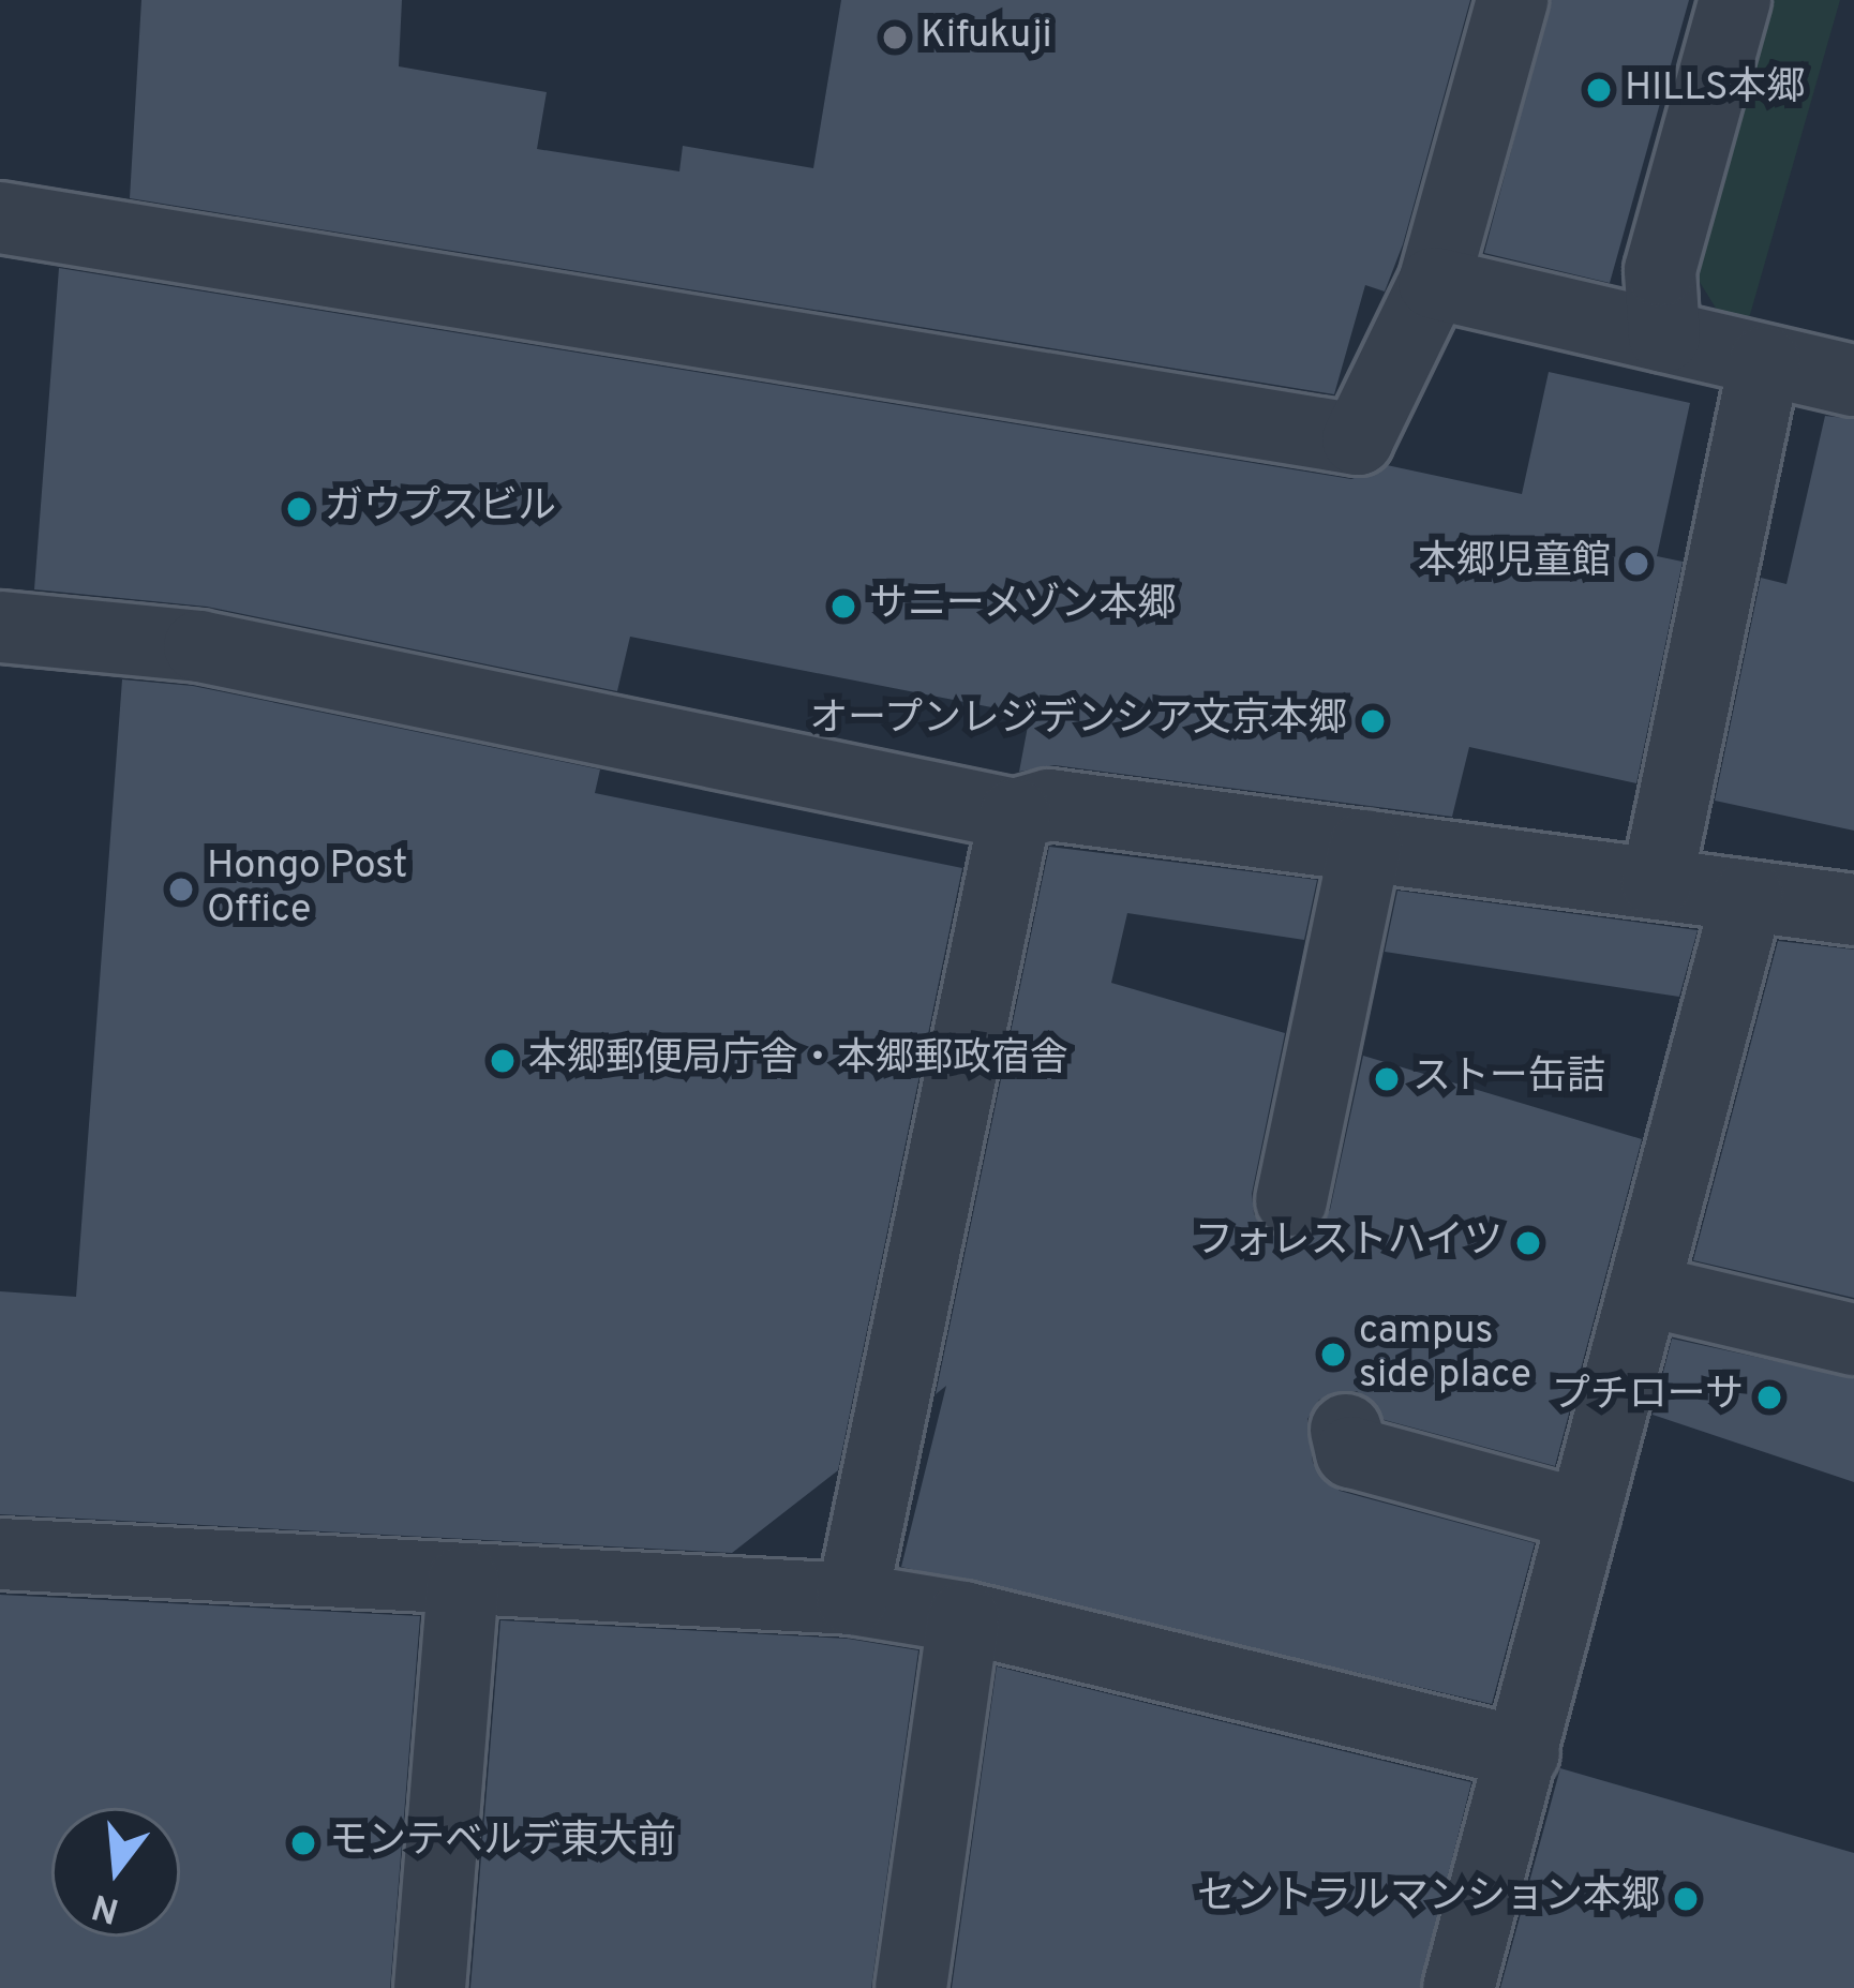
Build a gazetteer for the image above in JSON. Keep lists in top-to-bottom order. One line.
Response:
{"places":["Kifukuji","HILLS本郷","ガウプスビル","本郷児童館","サニーメゾン本郷","オープンレジデンシア文京本郷","Hongo Post Office","本郷郵便局庁舎・本郷郵政宿舎","ストー缶詰","フォレストハイツ","campus side place","プチローサ","モンテベルデ東大前","セントラルマンション本郷"],"north":"bottom"}
